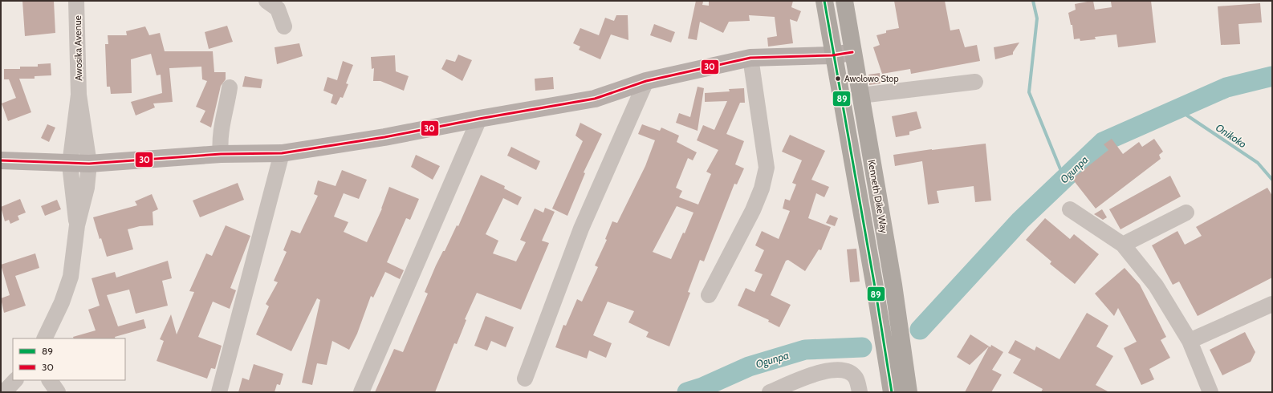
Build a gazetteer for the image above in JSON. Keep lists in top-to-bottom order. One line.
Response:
{"streets":{"highway":["Kenneth Dike Way"],"street":["Awosika Avenue"]},"water":["Onikoko","Ogunpa"],"places":["Awolowo Stop"],"lines":["transit line 89","transit line 30"],"legend":["89","30"]}
